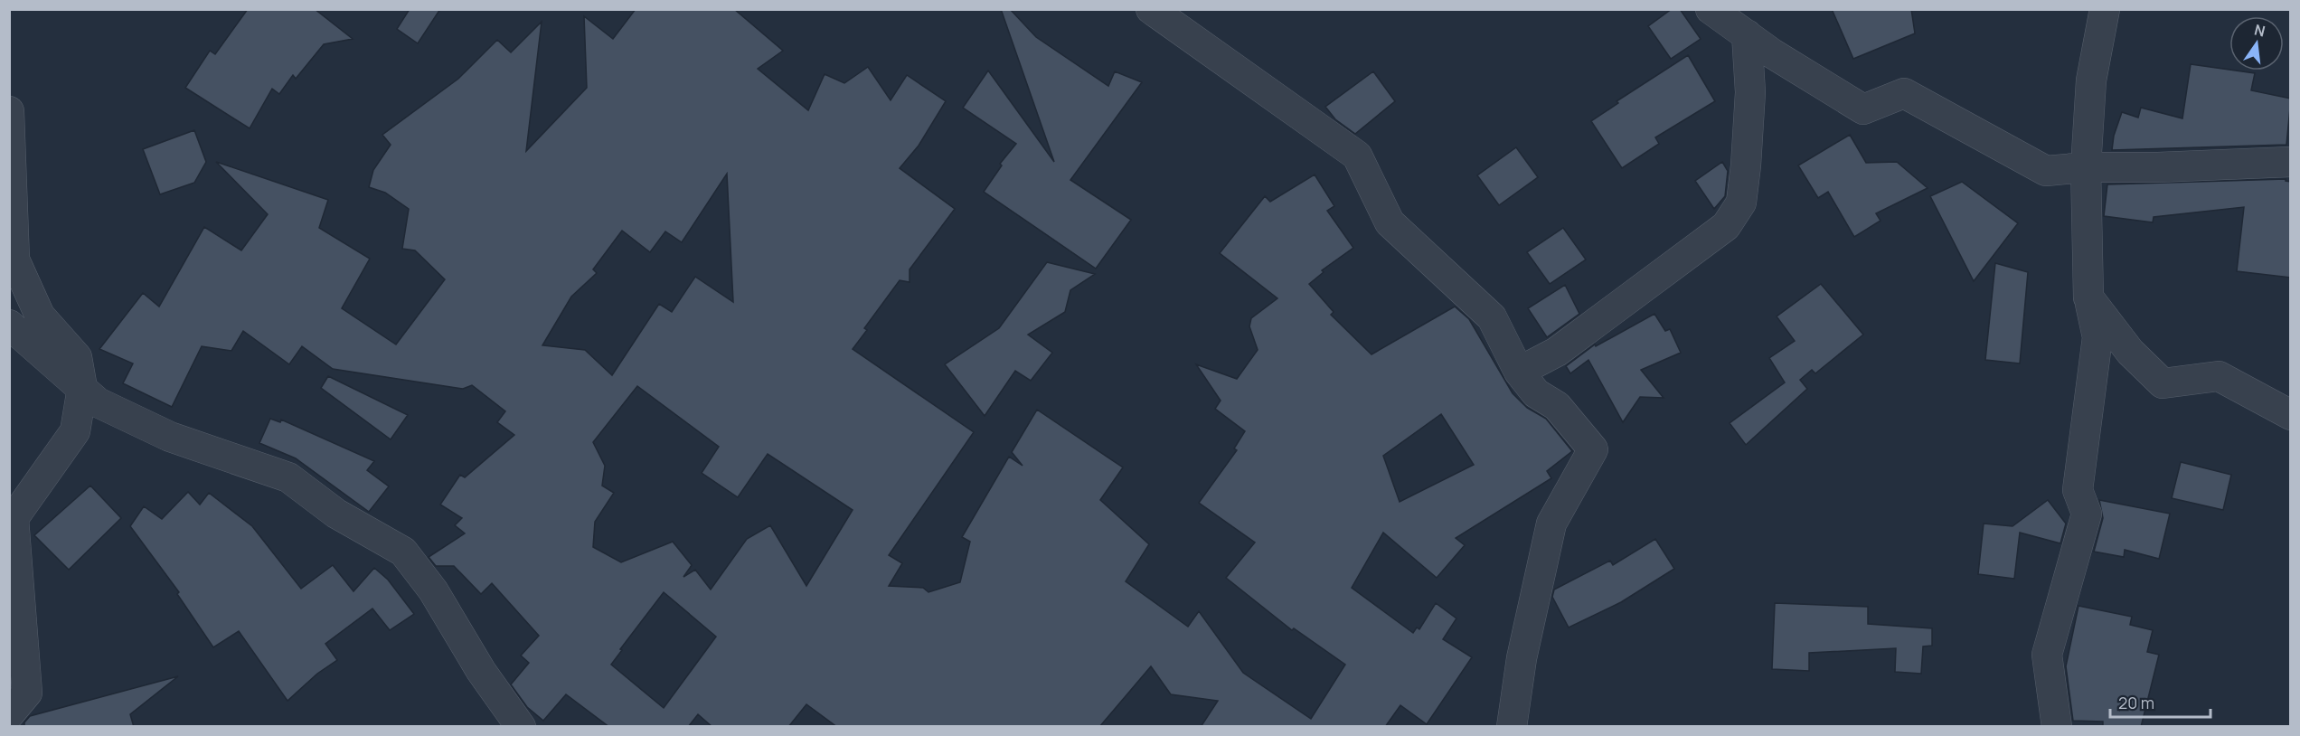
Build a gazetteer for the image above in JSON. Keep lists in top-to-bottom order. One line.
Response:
{"scale_bar":"20 m","north":"top"}
